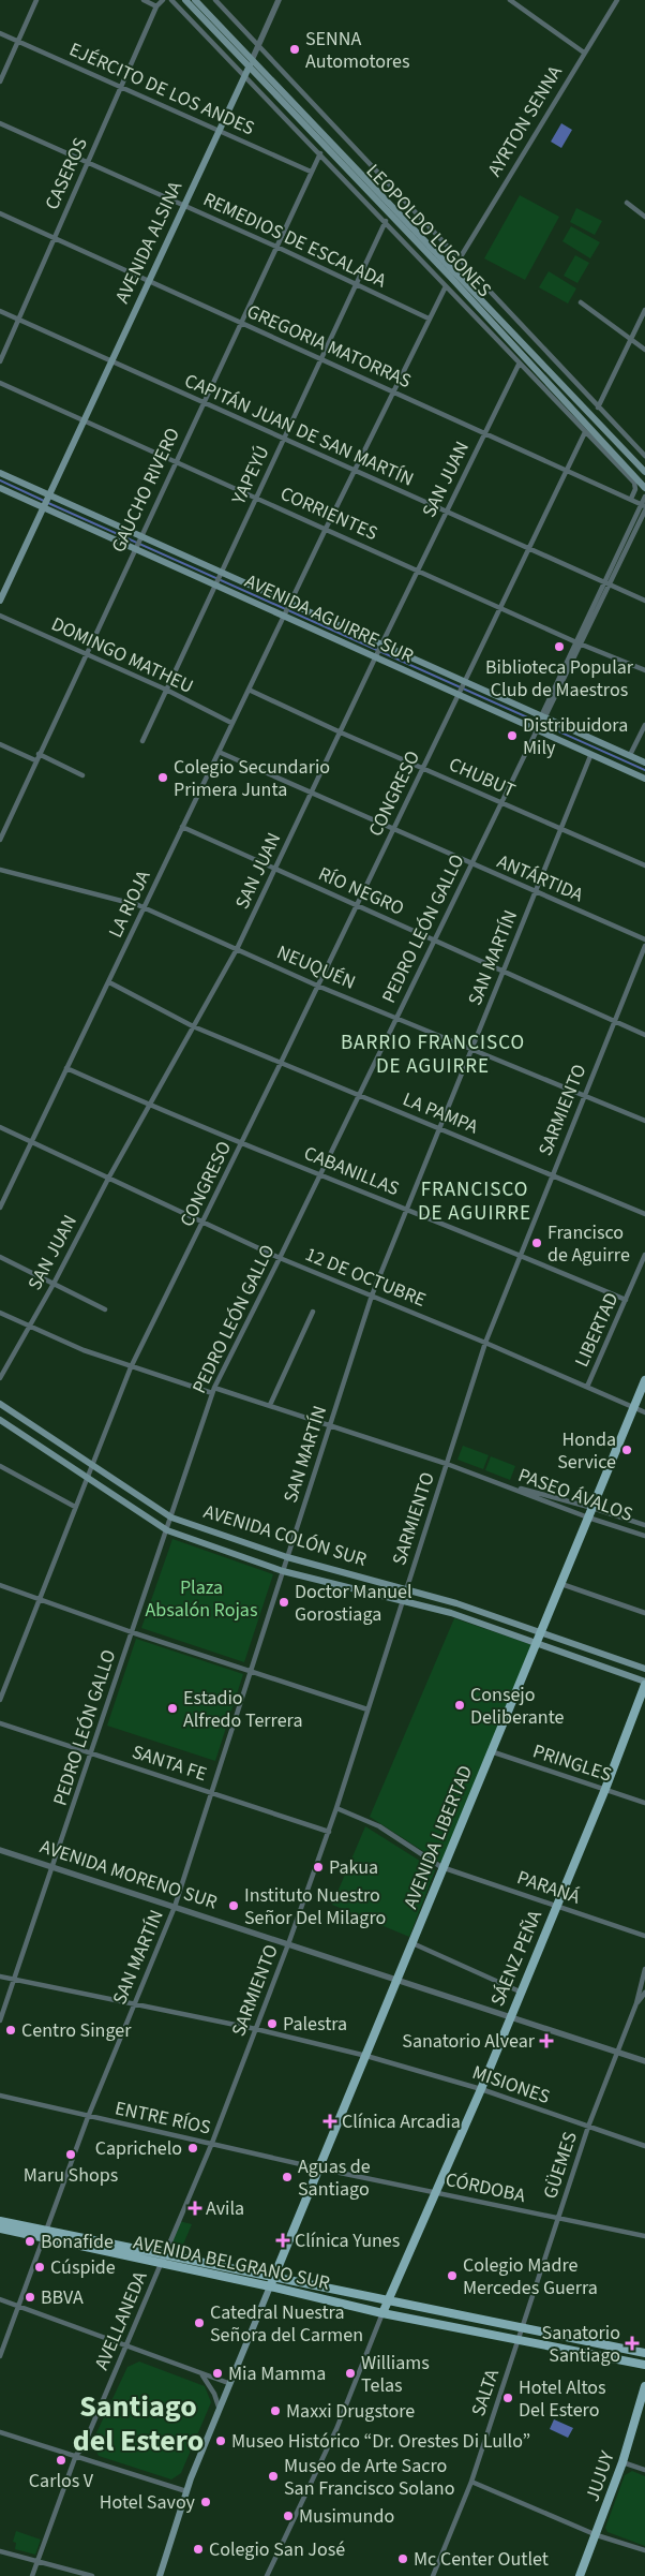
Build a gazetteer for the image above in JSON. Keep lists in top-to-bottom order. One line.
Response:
{"streets":{"main road":["LEOPOLDO LUGONES","AVENIDA ALSINA","AVENIDA AGUIRRE SUR","AVENIDA COLÓN SUR","AVENIDA LIBERTAD","SÁENZ PEÑA","AVENIDA BELGRANO SUR","JUJUY"],"street":["EJÉRCITO DE LOS ANDES","AYRTON SENNA","CASEROS","REMEDIOS DE ESCALADA","GREGORIA MATORRAS","CAPITÁN JUAN DE SAN MARTÍN","YAPEYÚ","SAN JUAN","GAUCHO RIVERO","CORRIENTES","DOMINGO MATHEU","CHUBUT","CONGRESO","ANTÁRTIDA","RÍO NEGRO","LA RIOJA","PEDRO LEÓN GALLO","SAN MARTÍN","NEUQUÉN","SARMIENTO","LA PAMPA","CABANILLAS","12 DE OCTUBRE","LIBERTAD","PASEO ÁVALOS","SANTA FE","PRINGLES","AVENIDA MORENO SUR","PARANÁ","MISIONES","ENTRE RÍOS","GÜEMES","CÓRDOBA","AVELLANEDA","SALTA"]},"crossings":[["EJÉRCITO DE LOS ANDES","CASEROS"],["EJÉRCITO DE LOS ANDES","AVENIDA ALSINA"],["EJÉRCITO DE LOS ANDES","GAUCHO RIVERO"],["CASEROS","REMEDIOS DE ESCALADA"],["CASEROS","GREGORIA MATORRAS"],["CASEROS","CAPITÁN JUAN DE SAN MARTÍN"],["LEOPOLDO LUGONES","AVENIDA ALSINA"],["REMEDIOS DE ESCALADA","AVENIDA ALSINA"],["REMEDIOS DE ESCALADA","YAPEYÚ"],["REMEDIOS DE ESCALADA","GAUCHO RIVERO"],["AVENIDA ALSINA","GREGORIA MATORRAS"],["AVENIDA ALSINA","CAPITÁN JUAN DE SAN MARTÍN"],["AVENIDA ALSINA","CORRIENTES"],["AVENIDA ALSINA","AVENIDA AGUIRRE SUR"],["GREGORIA MATORRAS","YAPEYÚ"],["GREGORIA MATORRAS","SAN JUAN"],["GREGORIA MATORRAS","GAUCHO RIVERO"],["GREGORIA MATORRAS","PEDRO LEÓN GALLO"],["CAPITÁN JUAN DE SAN MARTÍN","YAPEYÚ"],["CAPITÁN JUAN DE SAN MARTÍN","SAN JUAN"],["CAPITÁN JUAN DE SAN MARTÍN","GAUCHO RIVERO"],["CAPITÁN JUAN DE SAN MARTÍN","PEDRO LEÓN GALLO"],["YAPEYÚ","CORRIENTES"],["YAPEYÚ","AVENIDA AGUIRRE SUR"],["YAPEYÚ","DOMINGO MATHEU"],["SAN JUAN","CORRIENTES"],["SAN JUAN","AVENIDA AGUIRRE SUR"],["SAN JUAN","CHUBUT"],["SAN JUAN","ANTÁRTIDA"],["SAN JUAN","RÍO NEGRO"],["SAN JUAN","NEUQUÉN"],["SAN JUAN","LA PAMPA"],["SAN JUAN","CABANILLAS"],["SAN JUAN","12 DE OCTUBRE"],["GAUCHO RIVERO","CORRIENTES"],["GAUCHO RIVERO","AVENIDA AGUIRRE SUR"],["GAUCHO RIVERO","DOMINGO MATHEU"],["CORRIENTES","PEDRO LEÓN GALLO"],["AVENIDA AGUIRRE SUR","CONGRESO"],["AVENIDA AGUIRRE SUR","LA RIOJA"],["AVENIDA AGUIRRE SUR","PEDRO LEÓN GALLO"],["AVENIDA AGUIRRE SUR","SAN MARTÍN"],["DOMINGO MATHEU","LA RIOJA"],["CHUBUT","CONGRESO"],["CHUBUT","LA RIOJA"],["CHUBUT","PEDRO LEÓN GALLO"],["CHUBUT","SAN MARTÍN"],["CONGRESO","ANTÁRTIDA"],["CONGRESO","RÍO NEGRO"],["CONGRESO","NEUQUÉN"],["CONGRESO","LA PAMPA"],["CONGRESO","CABANILLAS"],["CONGRESO","12 DE OCTUBRE"],["CONGRESO","AVENIDA COLÓN SUR"],["ANTÁRTIDA","LA RIOJA"],["ANTÁRTIDA","PEDRO LEÓN GALLO"],["ANTÁRTIDA","SAN MARTÍN"],["RÍO NEGRO","LA RIOJA"],["RÍO NEGRO","PEDRO LEÓN GALLO"],["RÍO NEGRO","SAN MARTÍN"],["RÍO NEGRO","SARMIENTO"],["LA RIOJA","NEUQUÉN"],["LA RIOJA","LA PAMPA"],["LA RIOJA","CABANILLAS"],["LA RIOJA","12 DE OCTUBRE"],["PEDRO LEÓN GALLO","NEUQUÉN"],["PEDRO LEÓN GALLO","LA PAMPA"],["PEDRO LEÓN GALLO","CABANILLAS"],["PEDRO LEÓN GALLO","12 DE OCTUBRE"],["PEDRO LEÓN GALLO","AVENIDA COLÓN SUR"],["PEDRO LEÓN GALLO","SANTA FE"],["PEDRO LEÓN GALLO","AVENIDA MORENO SUR"],["PEDRO LEÓN GALLO","MISIONES"],["SAN MARTÍN","NEUQUÉN"],["SAN MARTÍN","LA PAMPA"],["SAN MARTÍN","CABANILLAS"],["SAN MARTÍN","12 DE OCTUBRE"],["SAN MARTÍN","AVENIDA COLÓN SUR"],["SAN MARTÍN","SANTA FE"],["SAN MARTÍN","AVENIDA MORENO SUR"],["SAN MARTÍN","MISIONES"],["SAN MARTÍN","ENTRE RÍOS"],["SAN MARTÍN","AVENIDA BELGRANO SUR"],["NEUQUÉN","SARMIENTO"],["SARMIENTO","LA PAMPA"],["SARMIENTO","CABANILLAS"],["SARMIENTO","12 DE OCTUBRE"],["SARMIENTO","AVENIDA COLÓN SUR"],["SARMIENTO","SANTA FE"],["SARMIENTO","AVENIDA MORENO SUR"],["SARMIENTO","MISIONES"],["SARMIENTO","ENTRE RÍOS"],["SARMIENTO","AVENIDA BELGRANO SUR"],["SARMIENTO","AVELLANEDA"],["CABANILLAS","LIBERTAD"],["12 DE OCTUBRE","LIBERTAD"],["12 DE OCTUBRE","AVENIDA LIBERTAD"],["PASEO ÁVALOS","AVENIDA LIBERTAD"],["AVENIDA COLÓN SUR","AVENIDA LIBERTAD"],["AVENIDA COLÓN SUR","SÁENZ PEÑA"],["PRINGLES","AVENIDA LIBERTAD"],["PRINGLES","SÁENZ PEÑA"],["AVENIDA LIBERTAD","AVENIDA MORENO SUR"],["AVENIDA LIBERTAD","PARANÁ"],["AVENIDA LIBERTAD","MISIONES"],["AVENIDA LIBERTAD","ENTRE RÍOS"],["AVENIDA LIBERTAD","CÓRDOBA"],["AVENIDA LIBERTAD","AVENIDA BELGRANO SUR"],["AVENIDA MORENO SUR","SÁENZ PEÑA"],["AVENIDA MORENO SUR","GÜEMES"],["PARANÁ","SÁENZ PEÑA"],["SÁENZ PEÑA","MISIONES"],["SÁENZ PEÑA","CÓRDOBA"],["SÁENZ PEÑA","AVENIDA BELGRANO SUR"],["MISIONES","GÜEMES"],["ENTRE RÍOS","CÓRDOBA"],["GÜEMES","CÓRDOBA"],["GÜEMES","AVENIDA BELGRANO SUR"],["GÜEMES","SALTA"],["AVENIDA BELGRANO SUR","AVELLANEDA"],["AVENIDA BELGRANO SUR","SALTA"]],"districts":["BARRIO FRANCISCO DE AGUIRRE","FRANCISCO DE AGUIRRE","Santiago del Estero"],"parks":["Plaza Absalón Rojas"],"places":{"other":["SENNA Automotores","Biblioteca Popular Club de Maestros","Distribuidora Mily","Colegio Secundario Primera Junta","Francisco de Aguirre","Honda Service","Doctor Manuel Gorostiaga","Consejo Deliberante","Estadio Alfredo Terrera","Pakua","Instituto Nuestro Señor Del Milagro","Palestra","Centro Singer","Caprichelo","Maru Shops","Aguas de Santiago","Bonafide","Cúspide","Colegio Madre Mercedes Guerra","BBVA","Catedral Nuestra Señora del Carmen","Mia Mamma","Williams Telas","Hotel Altos Del Estero","Maxxi Drugstore","Museo Histórico “Dr. Orestes Di Lullo”","Carlos V","Museo de Arte Sacro San Francisco Solano","Hotel Savoy","Musimundo","Colegio San José","Mc Center Outlet"],"health":["Sanatorio Alvear","Clínica Arcadia","Avila","Clínica Yunes","Sanatorio Santiago"]}}
